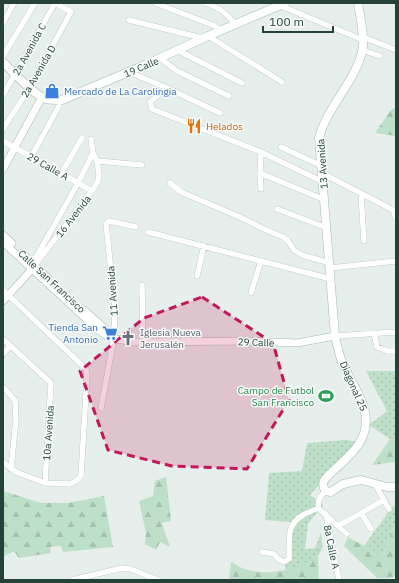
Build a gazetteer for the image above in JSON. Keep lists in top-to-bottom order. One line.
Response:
{"streets":{"main road":["19 Calle","13 Avenida","Diagonal 25"],"street":["2a Avenida C","2a Avenida D","29 Calle A","16 Avenida","Calle San Francisco","11 Avenida","29 Calle","10a Avenida","8a Calle A"]},"crossings":[["2a Avenida C","2a Avenida D"],["13 Avenida","29 Calle"],["13 Avenida","Diagonal 25"],["29 Calle A","16 Avenida"],["16 Avenida","Calle San Francisco"],["Calle San Francisco","11 Avenida"],["Calle San Francisco","29 Calle"],["11 Avenida","29 Calle"],["29 Calle","Diagonal 25"]],"places":{"shop":["Mercado de La Carolingia"],"restaurant":["Helados"],"supermarket":["Tienda San Antonio"],"church":["Iglesia Nueva Jerusalén"],"sports":["Campo de Futbol San Francisco"]},"scale_bar":"100 m"}
